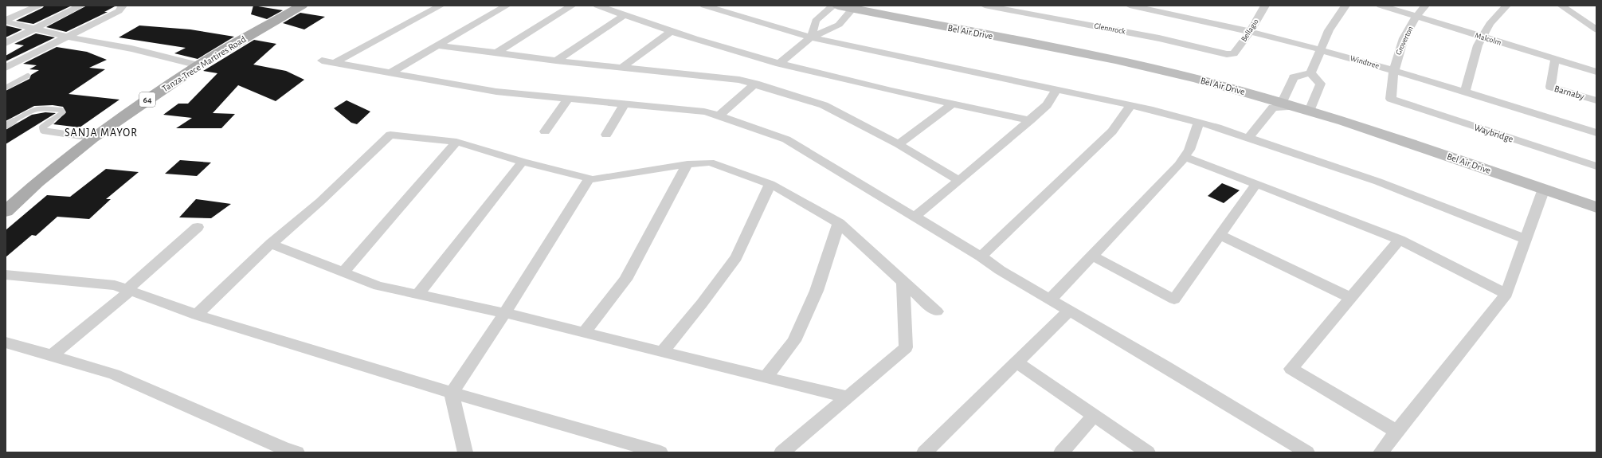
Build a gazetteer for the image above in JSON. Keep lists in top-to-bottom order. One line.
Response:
{"streets":{"main road":["Tanza-Trece Martires Road","64"],"street":["Glennrock","Bellagio","Bel Air Drive","Malcolm","Groverton","Windtree","Barnaby","Waybridge"]},"crossings":[["Glennrock","Bellagio"],["Bellagio","Windtree"],["Malcolm","Groverton"],["Malcolm","Barnaby"],["Groverton","Windtree"],["Groverton","Waybridge"]],"districts":["SANJA MAYOR"]}
